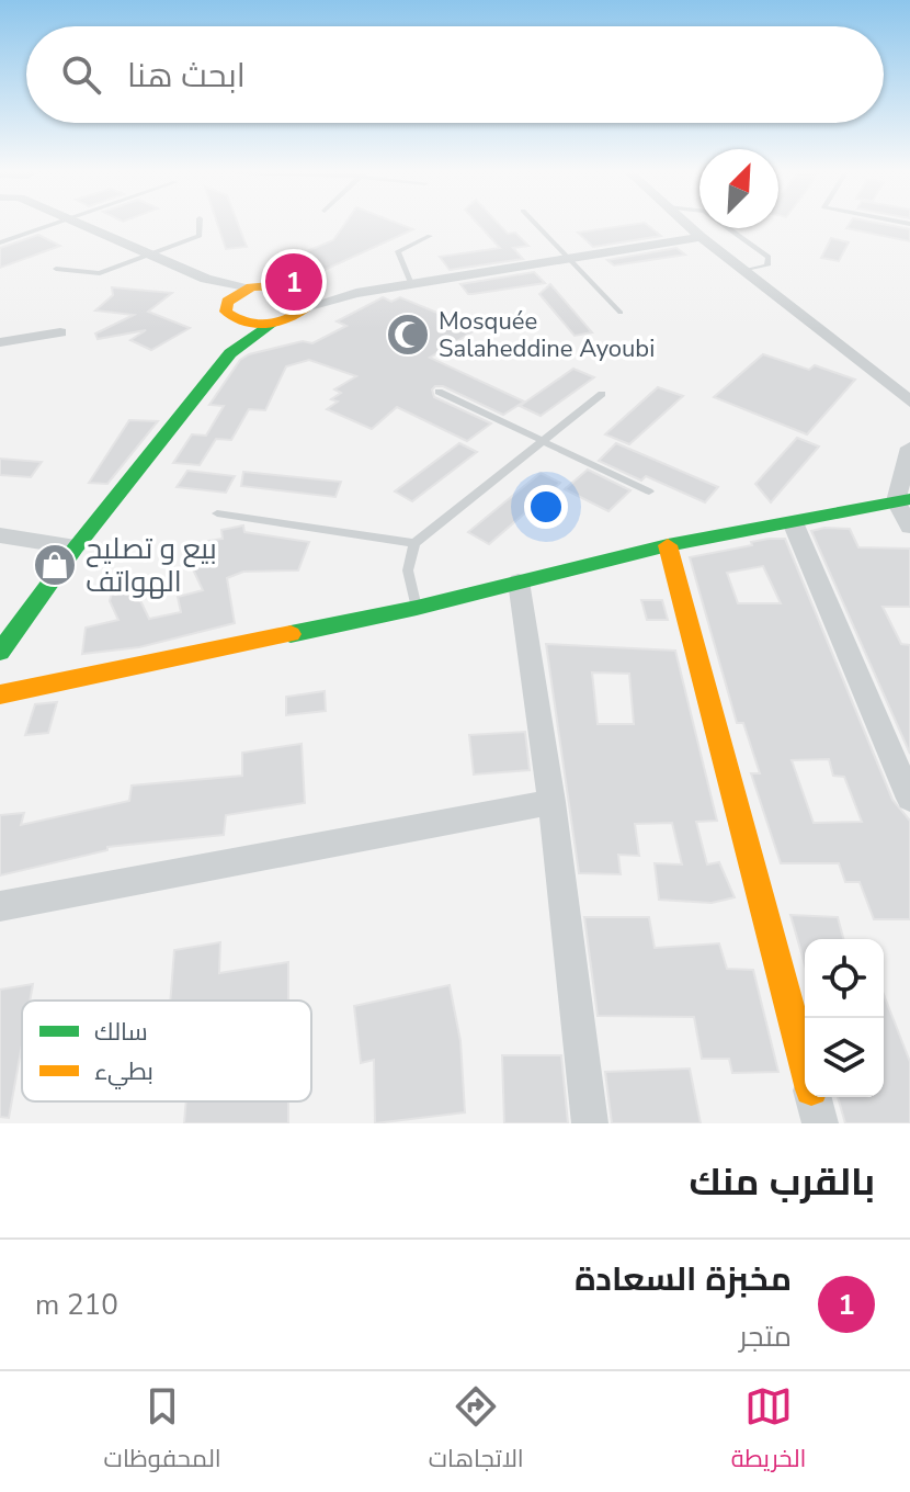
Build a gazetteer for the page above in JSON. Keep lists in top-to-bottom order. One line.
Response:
{"places":{"mosque":["Mosquée Salaheddine Ayoubi"],"shop":["بيع و تصليح الهواتف"]},"legend":["سالك","بطيء"],"north":"top right","page":{"search":"ابحث هنا","pins":"1","heading":"بالقرب منك","list":[{"mark":"1","name":"مخبزة السعادة","note":"متجر","value":"210 m"}],"nav":["الخريطة","الاتجاهات","المحفوظات"]}}
